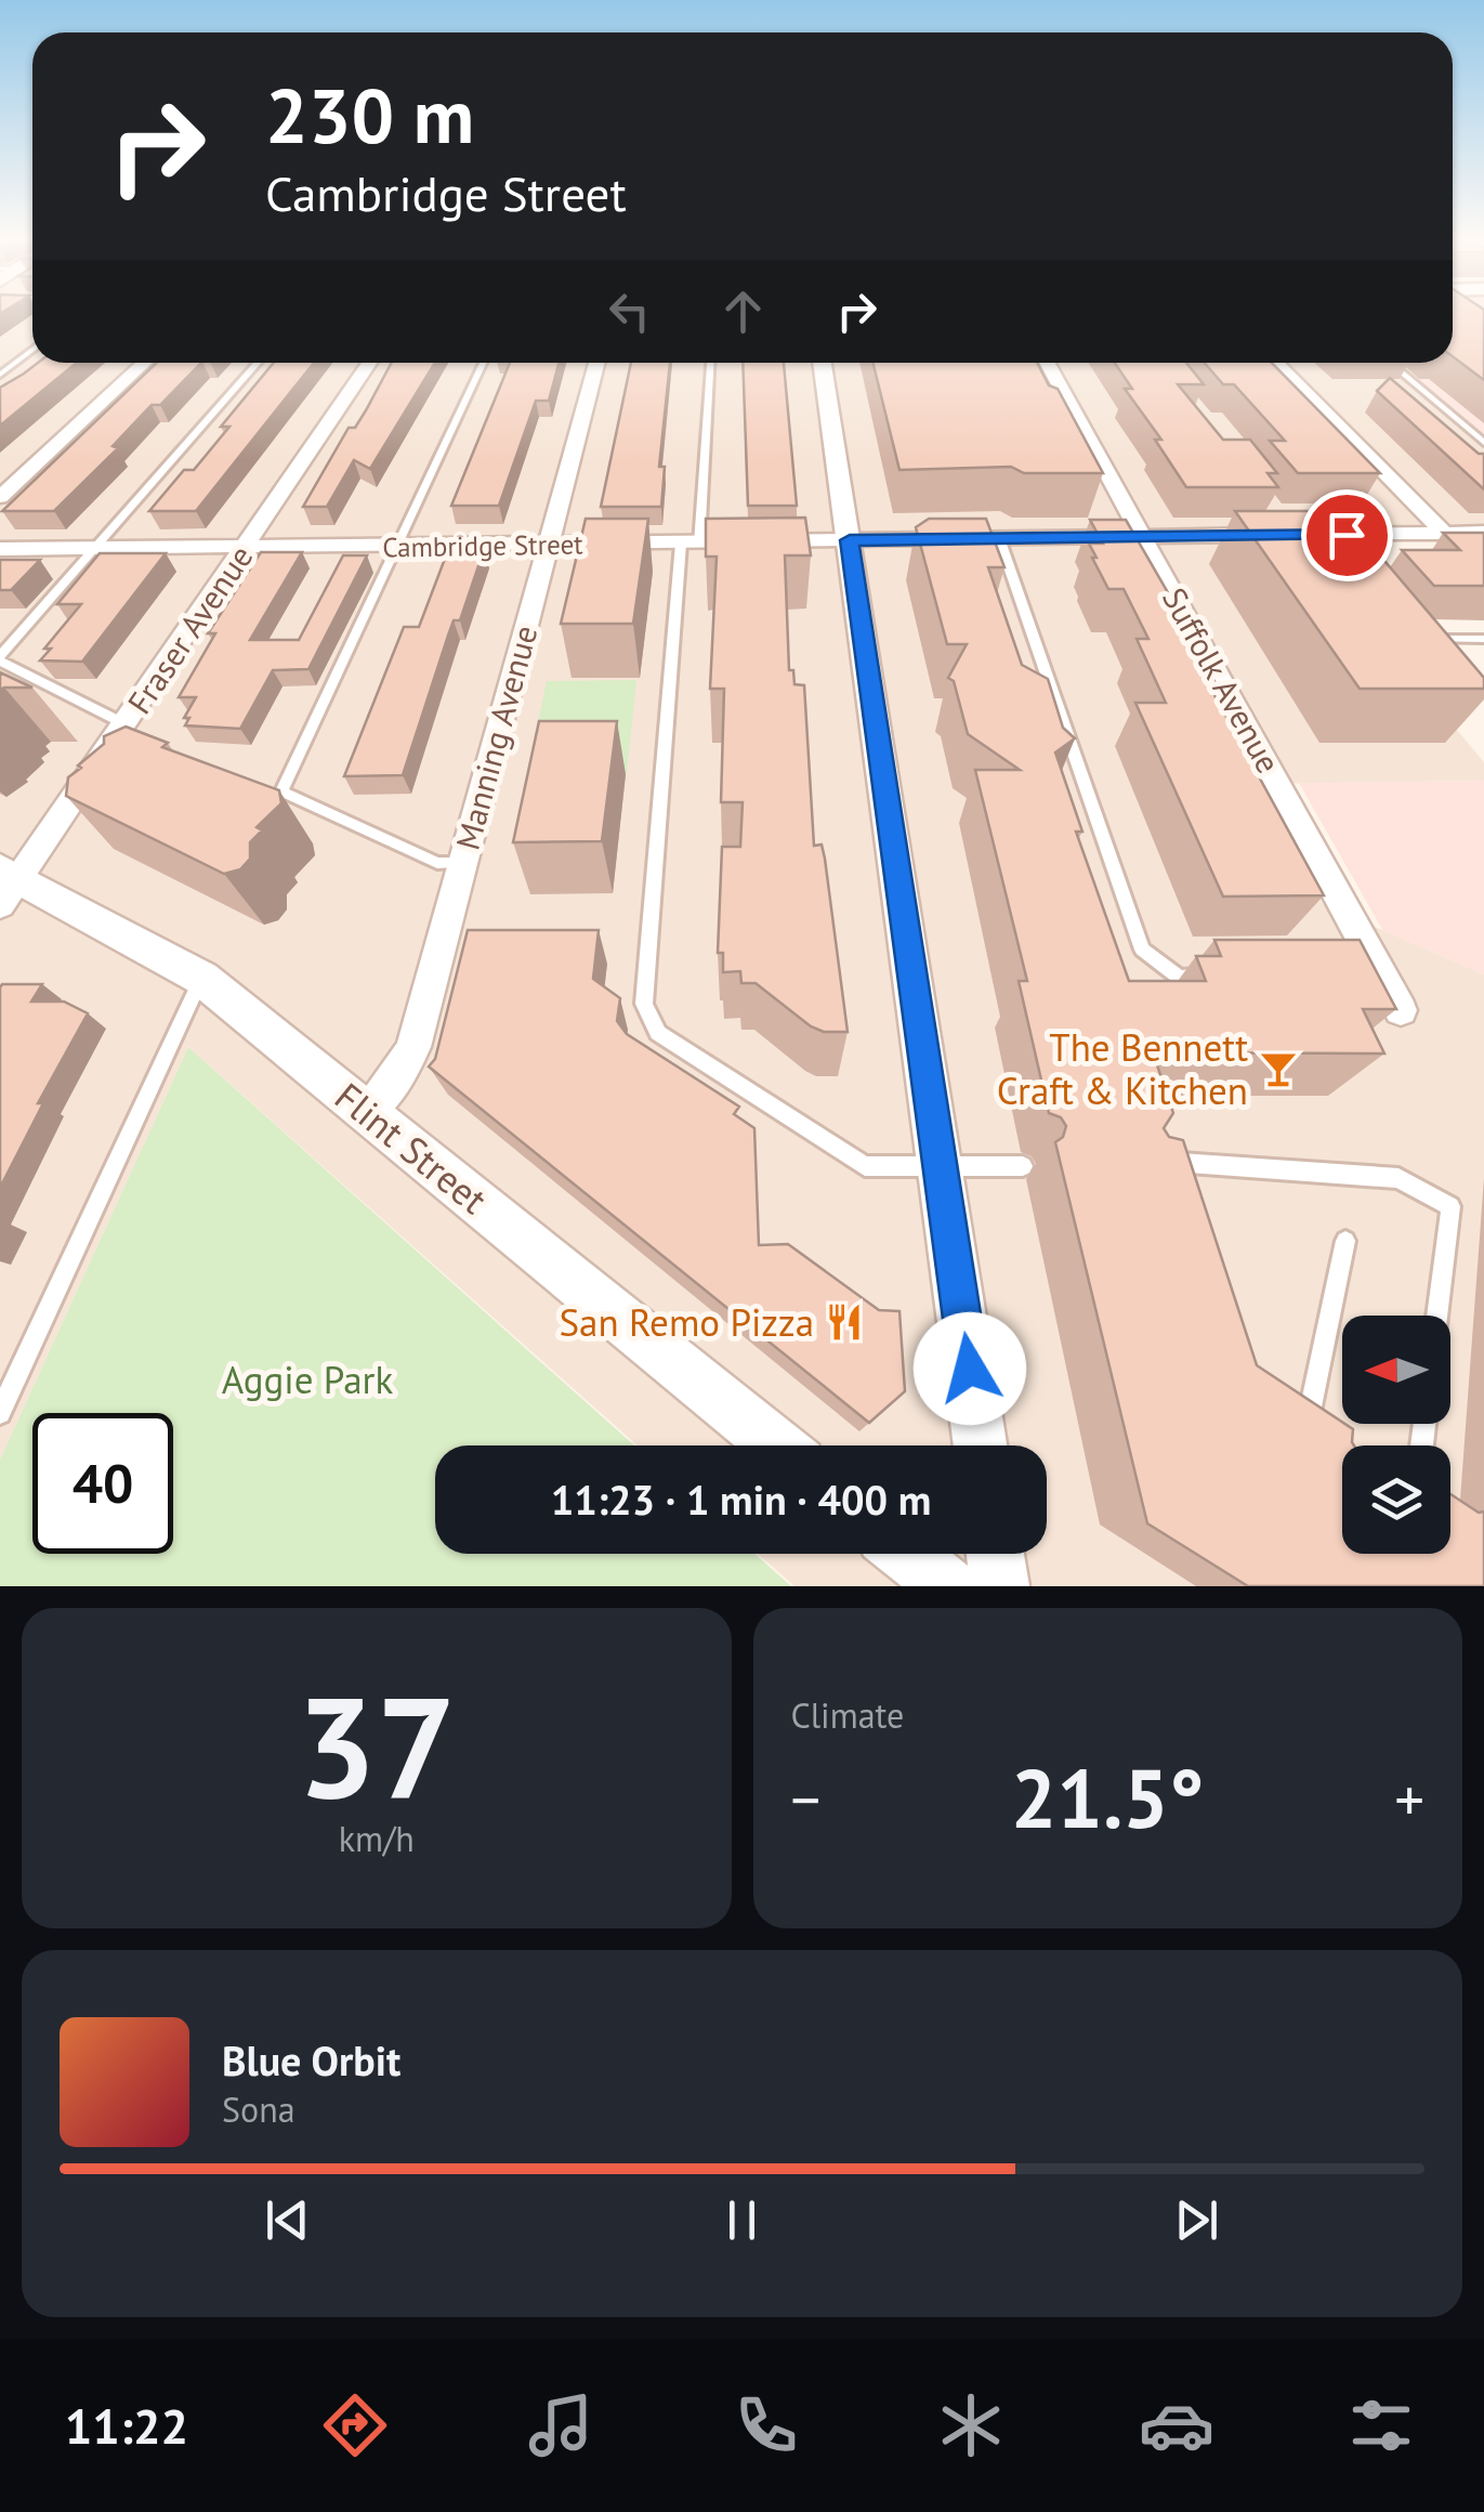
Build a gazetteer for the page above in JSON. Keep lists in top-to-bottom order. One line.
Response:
{"streets":{"street":["Cambridge Street","Fraser Avenue","Suffolk Avenue","Manning Avenue","Flint Street"]},"crossings":[["Cambridge Street","Fraser Avenue"],["Cambridge Street","Suffolk Avenue"],["Cambridge Street","Manning Avenue"],["Fraser Avenue","Flint Street"],["Manning Avenue","Flint Street"]],"parks":["Aggie Park"],"places":{"bar":["The Bennett Craft & Kitchen"],"restaurant":["San Remo Pizza"]},"north":"left","page":{"turn":["230 m","Cambridge Street"],"limit":"40","trip":"11:23 · 1 min · 400 m","tile":[["37","km/h"],"Climate"],"heat":["−","21.5°","+"],"song":["Blue Orbit","Sona"],"tabs":"11:22"}}
